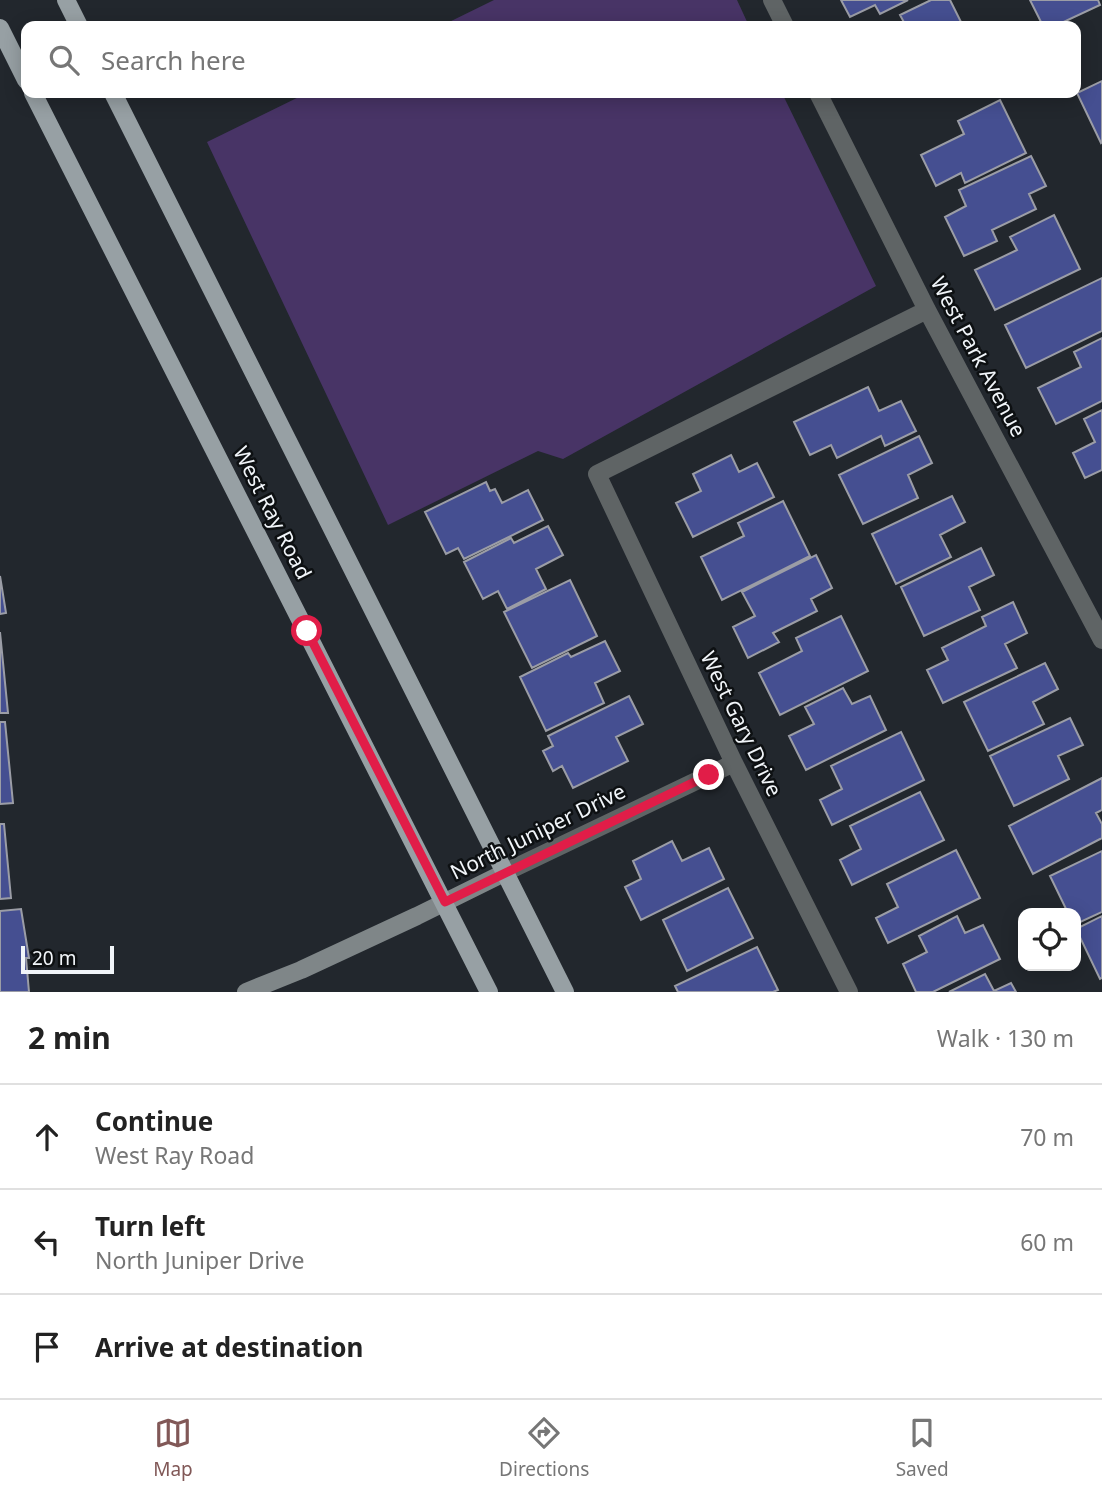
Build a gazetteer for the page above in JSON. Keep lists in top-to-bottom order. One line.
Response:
{"streets":{"main road":["West Ray Road"],"street":["West Park Avenue","West Gary Drive","North Juniper Drive"]},"crossings":[["West Park Avenue","West Gary Drive"],["West Ray Road","North Juniper Drive"],["West Gary Drive","North Juniper Drive"]],"scale_bar":"20 m","page":{"search":"Search here","scale":"20 m","heading":["2 min","Walk · 130 m"],"list":[["Continue","West Ray Road","70 m"],["Turn left","North Juniper Drive","60 m"],"Arrive at destination"],"nav":["Map","Directions","Saved"]}}
